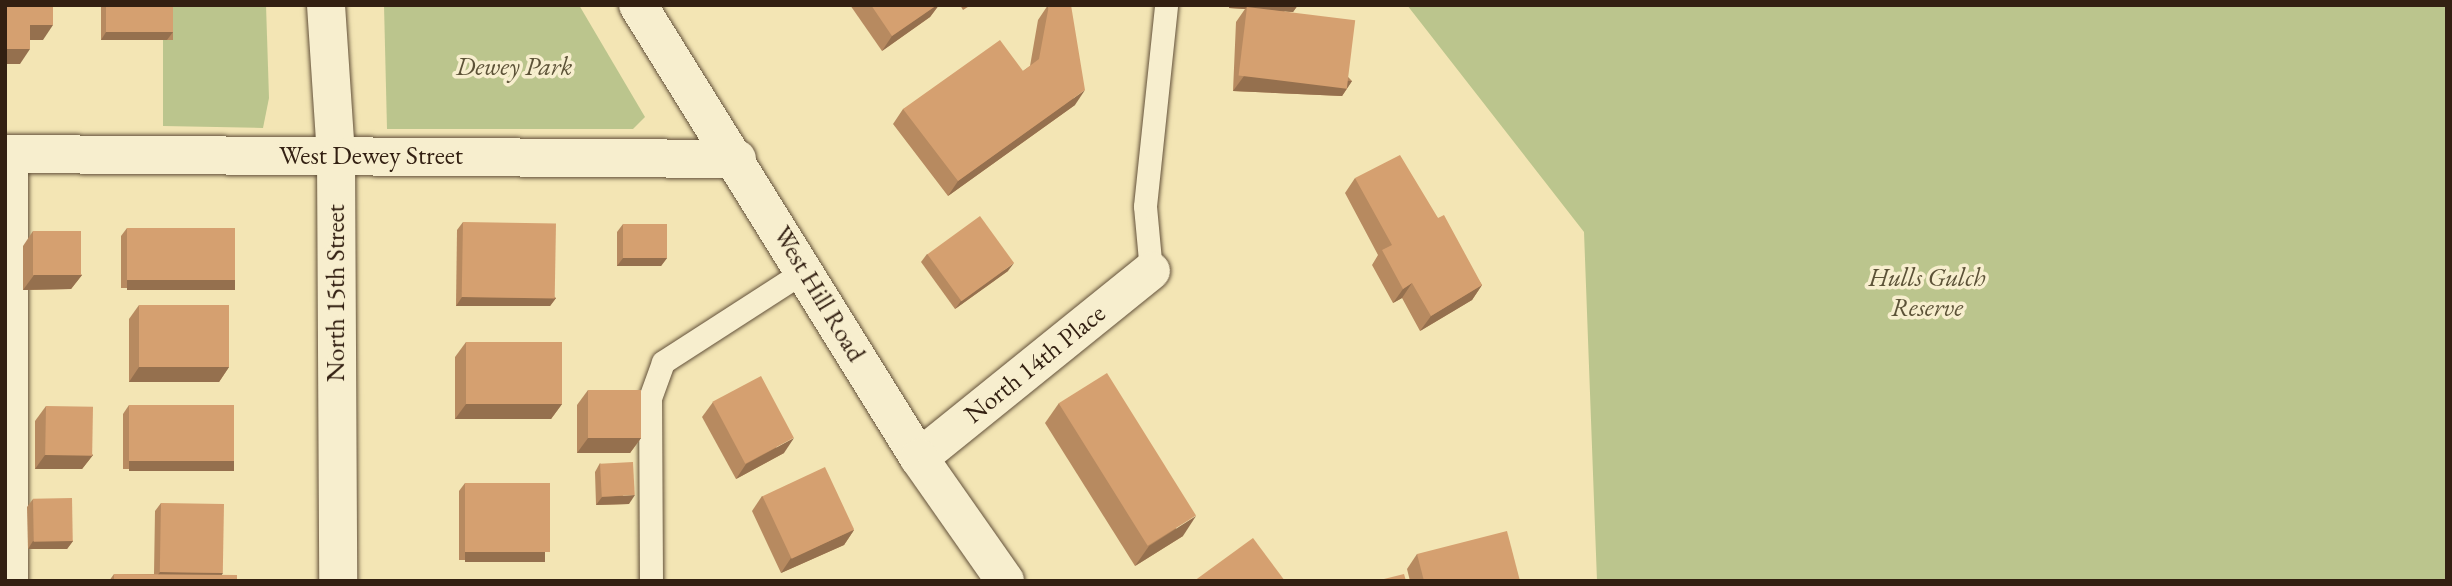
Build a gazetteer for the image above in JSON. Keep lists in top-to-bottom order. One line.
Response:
{"streets":{"street":["West Dewey Street","North 15th Street","West Hill Road","North 14th Place"]},"crossings":[["West Dewey Street","North 15th Street"],["West Dewey Street","West Hill Road"],["West Hill Road","North 14th Place"]],"parks":["Dewey Park","Hulls Gulch Reserve"]}
